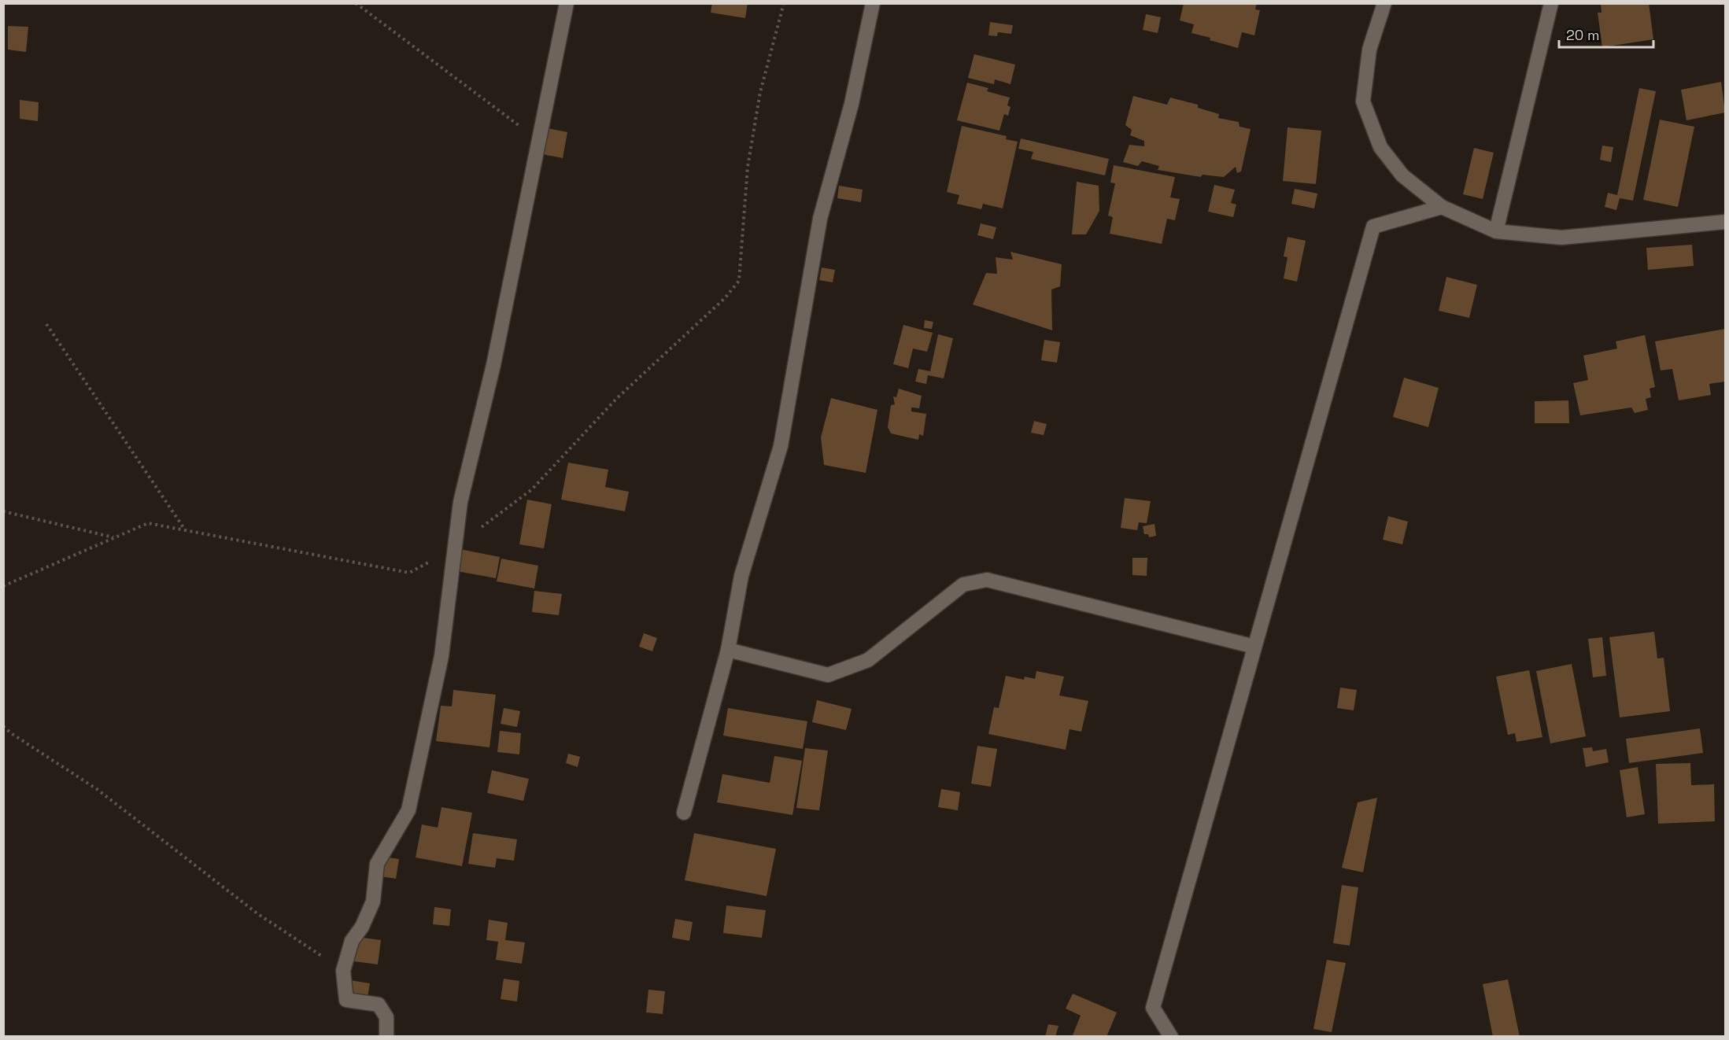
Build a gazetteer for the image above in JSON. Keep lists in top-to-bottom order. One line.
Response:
{"scale_bar":"20 m"}
